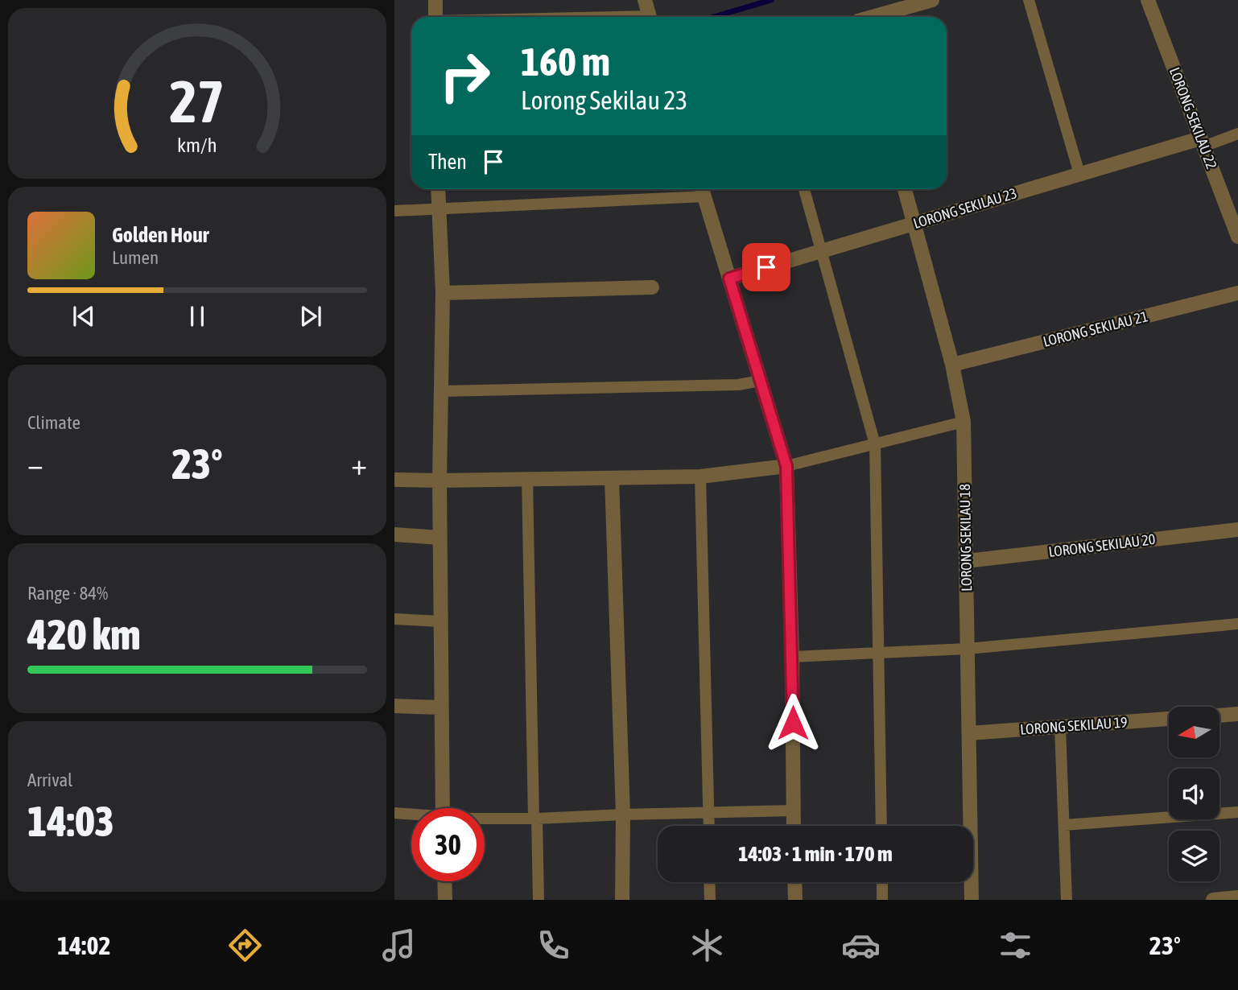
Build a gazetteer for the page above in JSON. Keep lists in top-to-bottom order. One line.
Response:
{"streets":{"street":["LORONG SEKILAU 22","LORONG SEKILAU 23","LORONG SEKILAU 21","LORONG SEKILAU 18","LORONG SEKILAU 20","LORONG SEKILAU 19"]},"crossings":[["LORONG SEKILAU 22","LORONG SEKILAU 23"],["LORONG SEKILAU 23","LORONG SEKILAU 18"],["LORONG SEKILAU 21","LORONG SEKILAU 18"],["LORONG SEKILAU 18","LORONG SEKILAU 20"],["LORONG SEKILAU 18","LORONG SEKILAU 19"]],"north":"left","page":{"turn":["160 m","Lorong Sekilau 23"],"then":"Then","song":["Golden Hour","Lumen"],"tile":["Climate",["Range · 84%","420 km"],["Arrival","14:03"]],"heat":["−","23°","+"],"limit":"30","trip":"14:03 · 1 min · 170 m","tabs":["14:02","23°"],"gauge":["27","km/h"]}}
